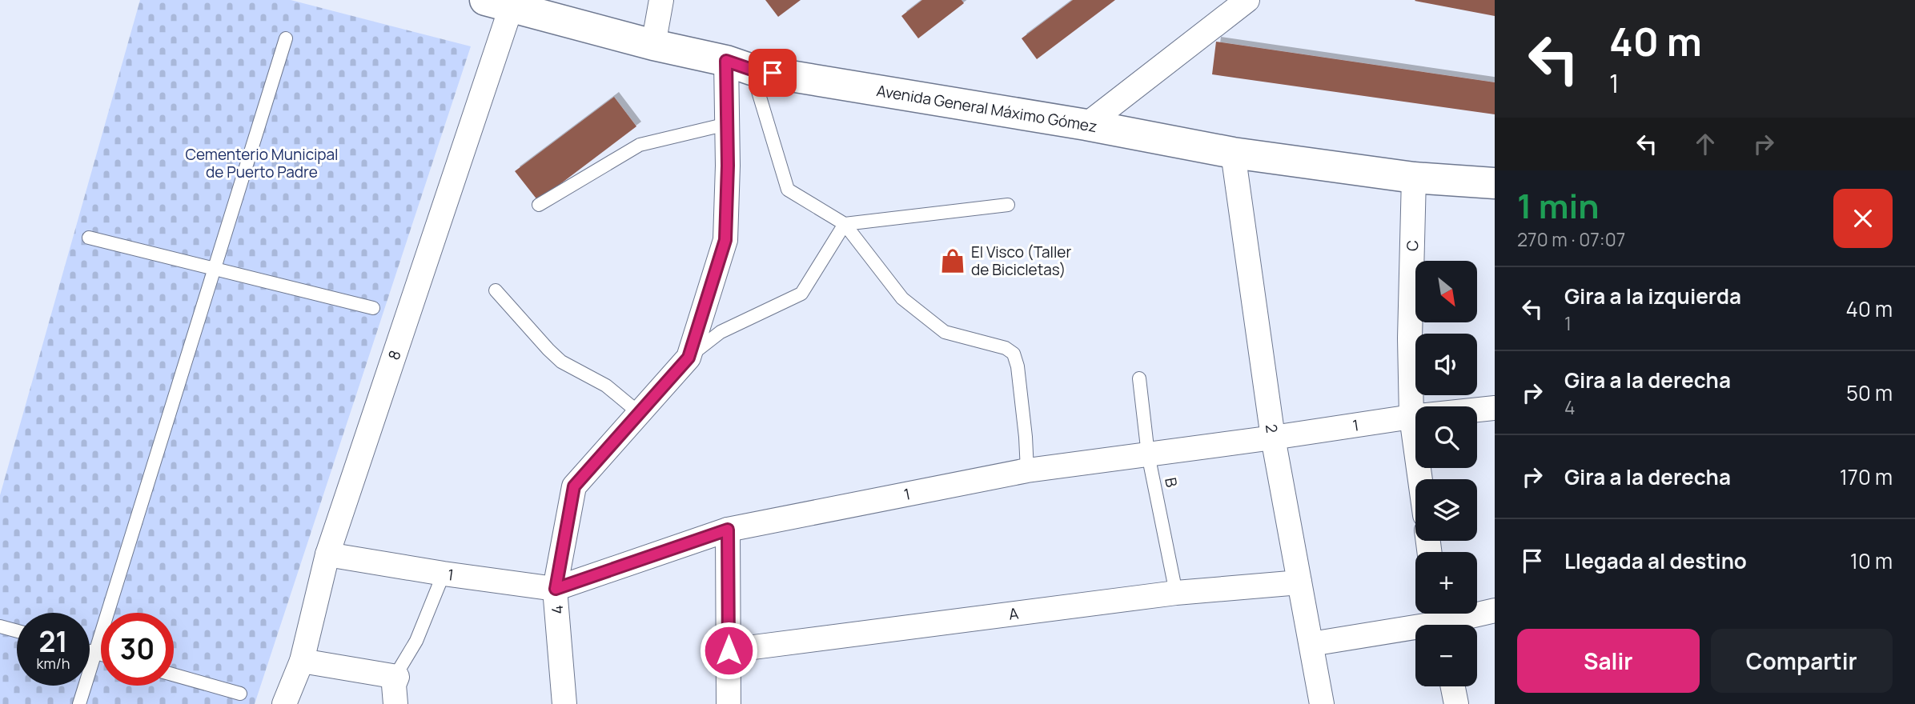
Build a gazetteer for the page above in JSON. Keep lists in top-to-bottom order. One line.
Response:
{"streets":{"street":["Avenida General Máximo Gómez","C","8","1","2","4","A"],"lane":["B"]},"crossings":[["Avenida General Máximo Gómez","C"],["Avenida General Máximo Gómez","8"],["Avenida General Máximo Gómez","2"],["Avenida General Máximo Gómez","4"],["C","1"],["8","1"],["1","2"],["1","B"],["1","4"],["2","A"],["B","A"]],"parks":["Cementerio Municipal de Puerto Padre"],"places":{"shop":["El Visco (Taller de Bicicletas)"]},"north":"bottom right","page":{"turn":["40 m","1"],"heading":["1 min","270 m · 07:07"],"map_buttons":["+","−"],"list":[{"name":"Gira a la izquierda","note":"1","value":"40 m"},{"name":"Gira a la derecha","note":"4","value":"50 m"},{"name":"Gira a la derecha","value":"170 m"},{"name":"Llegada al destino","value":"10 m"}],"speed":"21 km/h","limit":"30","buttons":["Salir","Compartir"]}}
